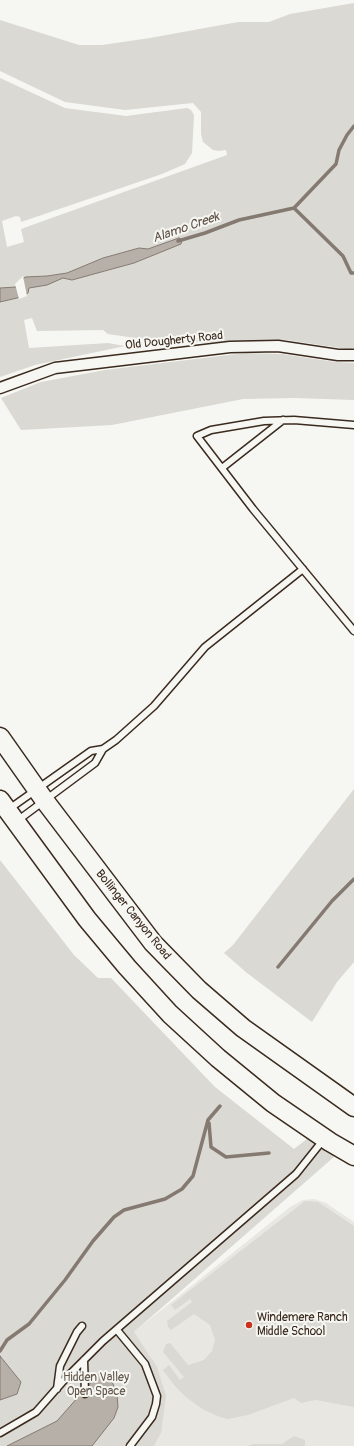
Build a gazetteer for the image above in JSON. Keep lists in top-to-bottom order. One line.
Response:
{"streets":{"main road":["Bollinger Canyon Road"],"street":["Old Dougherty Road"]},"water":["Alamo Creek"],"parks":["Hidden Valley Open Space"],"places":["Windemere Ranch Middle School"]}
